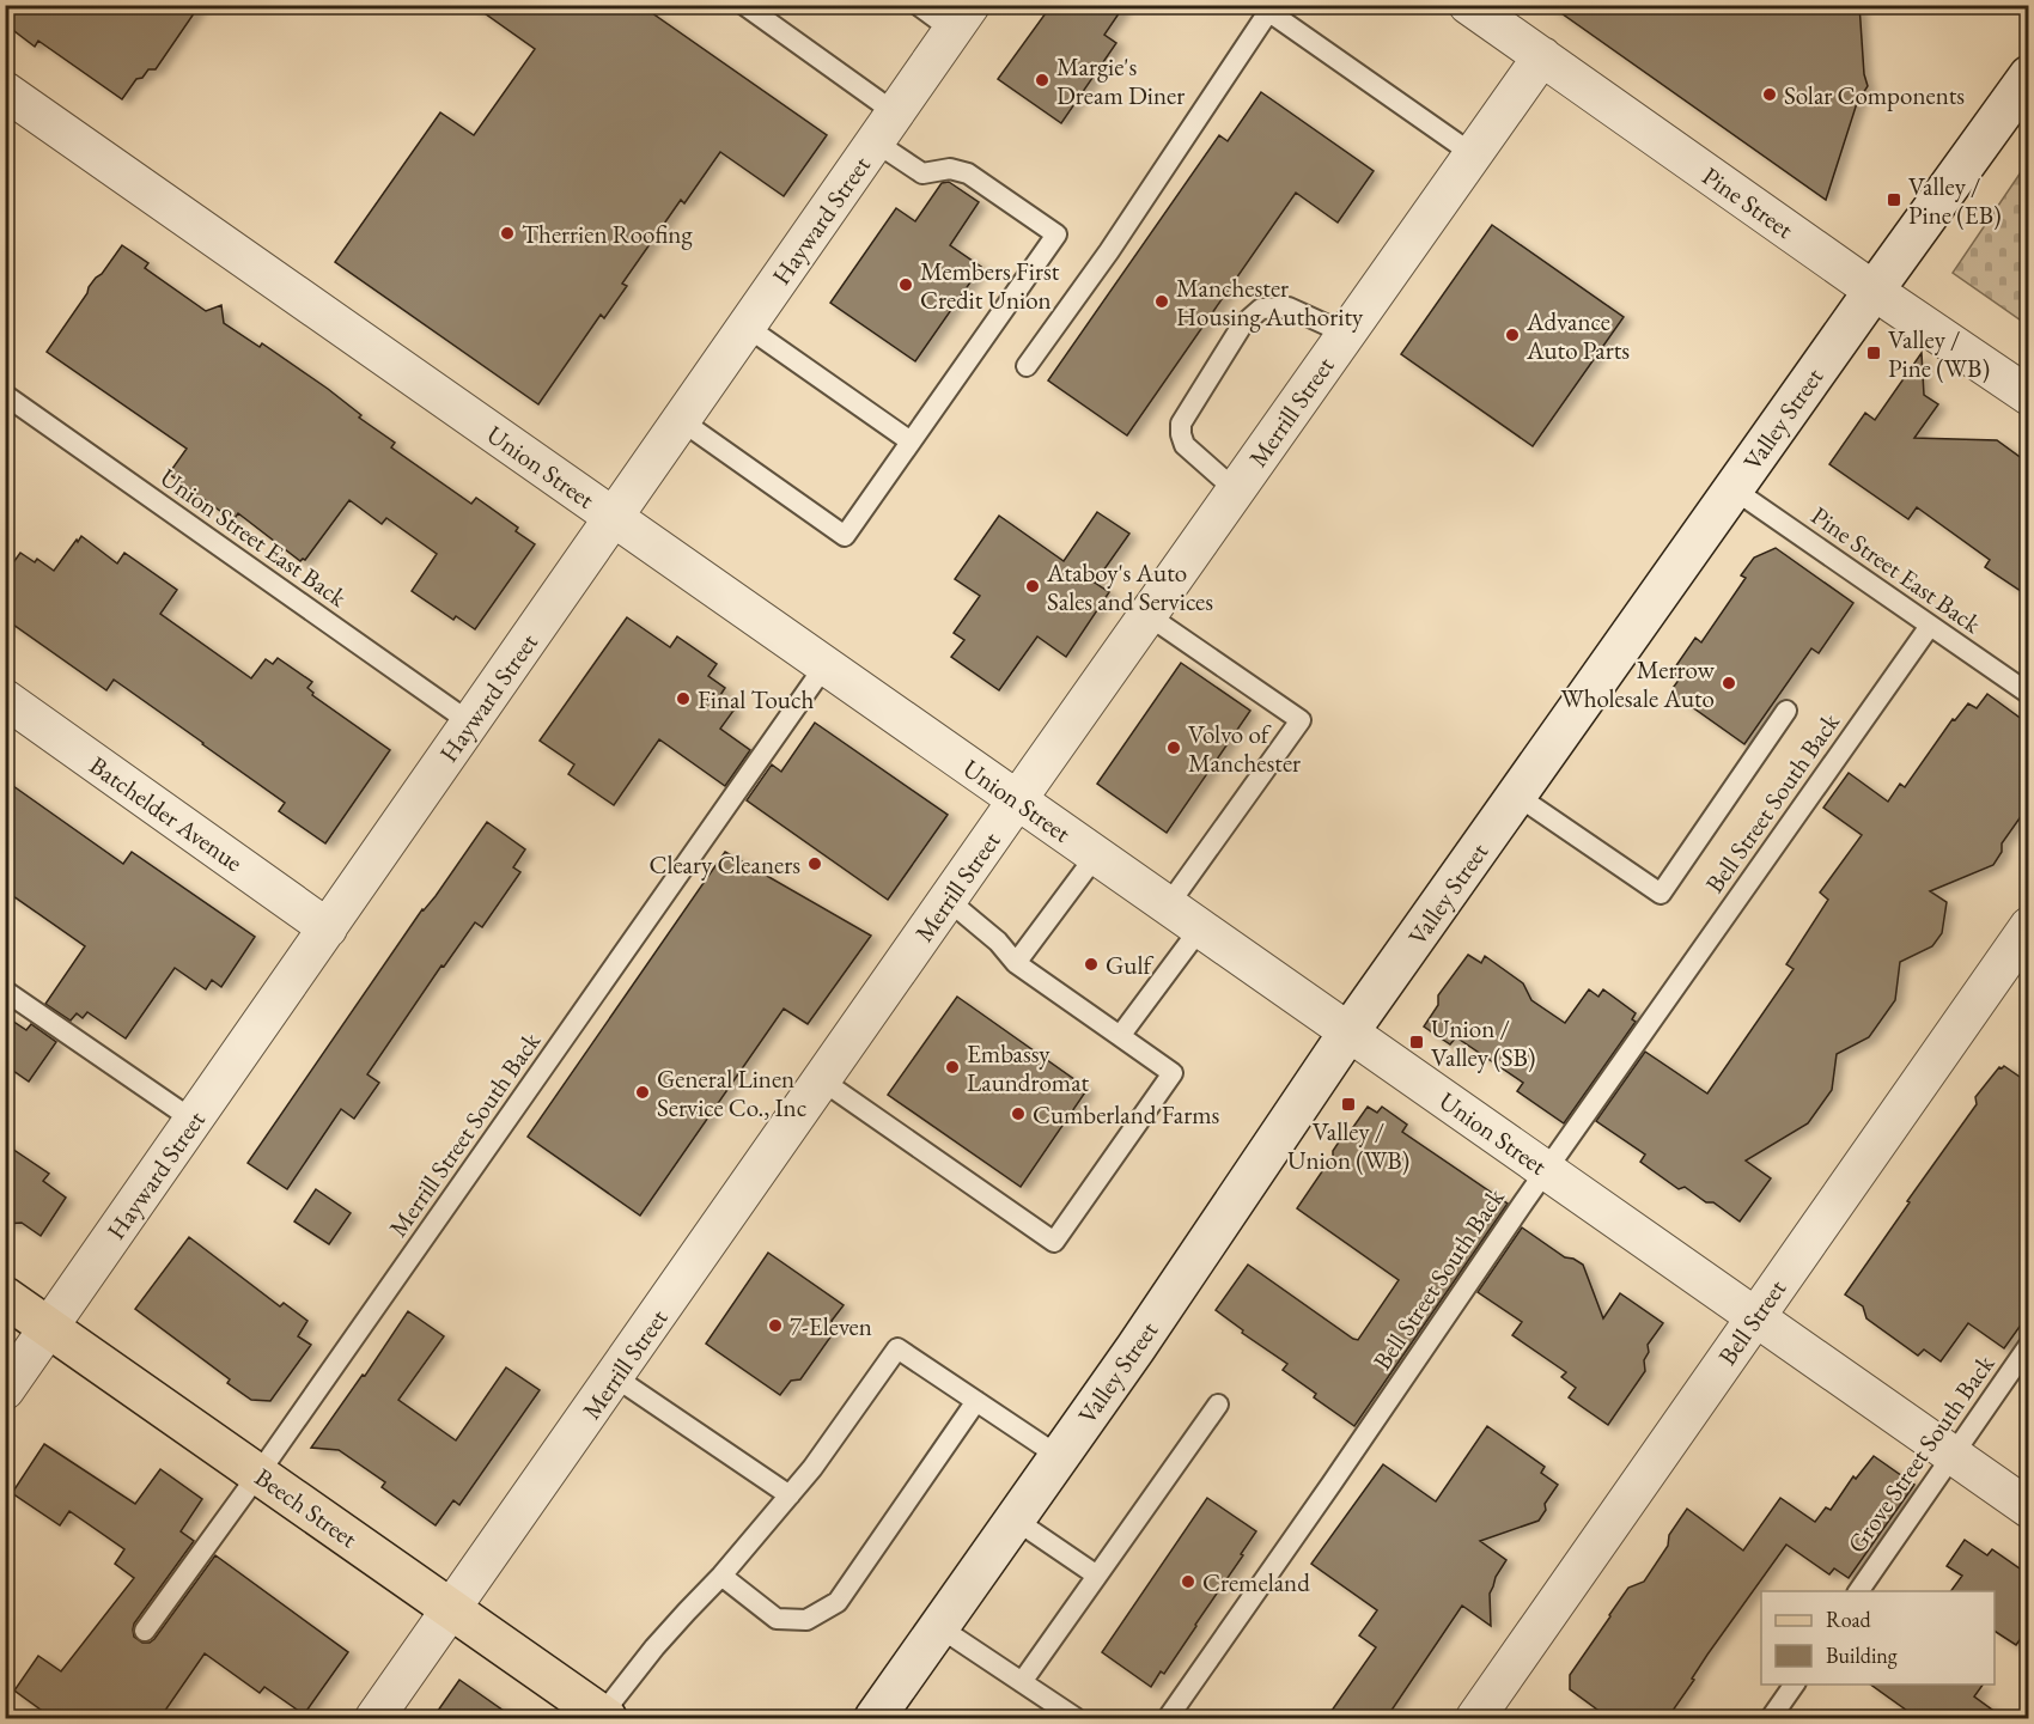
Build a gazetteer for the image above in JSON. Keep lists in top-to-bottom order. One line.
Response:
{"streets":{"main road":["Valley Street","Beech Street"],"street":["Pine Street","Hayward Street","Merrill Street","Union Street","Batchelder Avenue","Bell Street"],"lane":["Union Street East Back","Pine Street East Back","Bell Street South Back","Merrill Street South Back","Grove Street South Back"]},"crossings":[["Pine Street","Merrill Street"],["Pine Street","Valley Street"],["Hayward Street","Union Street"],["Hayward Street","Union Street East Back"],["Hayward Street","Batchelder Avenue"],["Hayward Street","Beech Street"],["Merrill Street","Union Street"],["Merrill Street","Beech Street"],["Valley Street","Union Street"],["Valley Street","Pine Street East Back"],["Union Street","Bell Street South Back"],["Union Street","Merrill Street South Back"],["Union Street","Bell Street"],["Union Street","Grove Street South Back"],["Pine Street East Back","Bell Street South Back"],["Merrill Street South Back","Beech Street"]],"places":{"other":["Margie's Dream Diner","Solar Components","Therrien Roofing","Members First Credit Union","Manchester Housing Authority","Advance Auto Parts","Ataboy's Auto Sales and Services","Merrow Wholesale Auto","Final Touch","Volvo of Manchester","Cleary Cleaners","Gulf","Embassy Laundromat","General Linen Service Co., Inc","Cumberland Farms","7-Eleven","Cremeland"],"transit":["Valley / Pine (EB)","Valley / Pine (WB)","Union / Valley (SB)","Valley / Union (WB)"]},"legend":["Road","Building"]}
